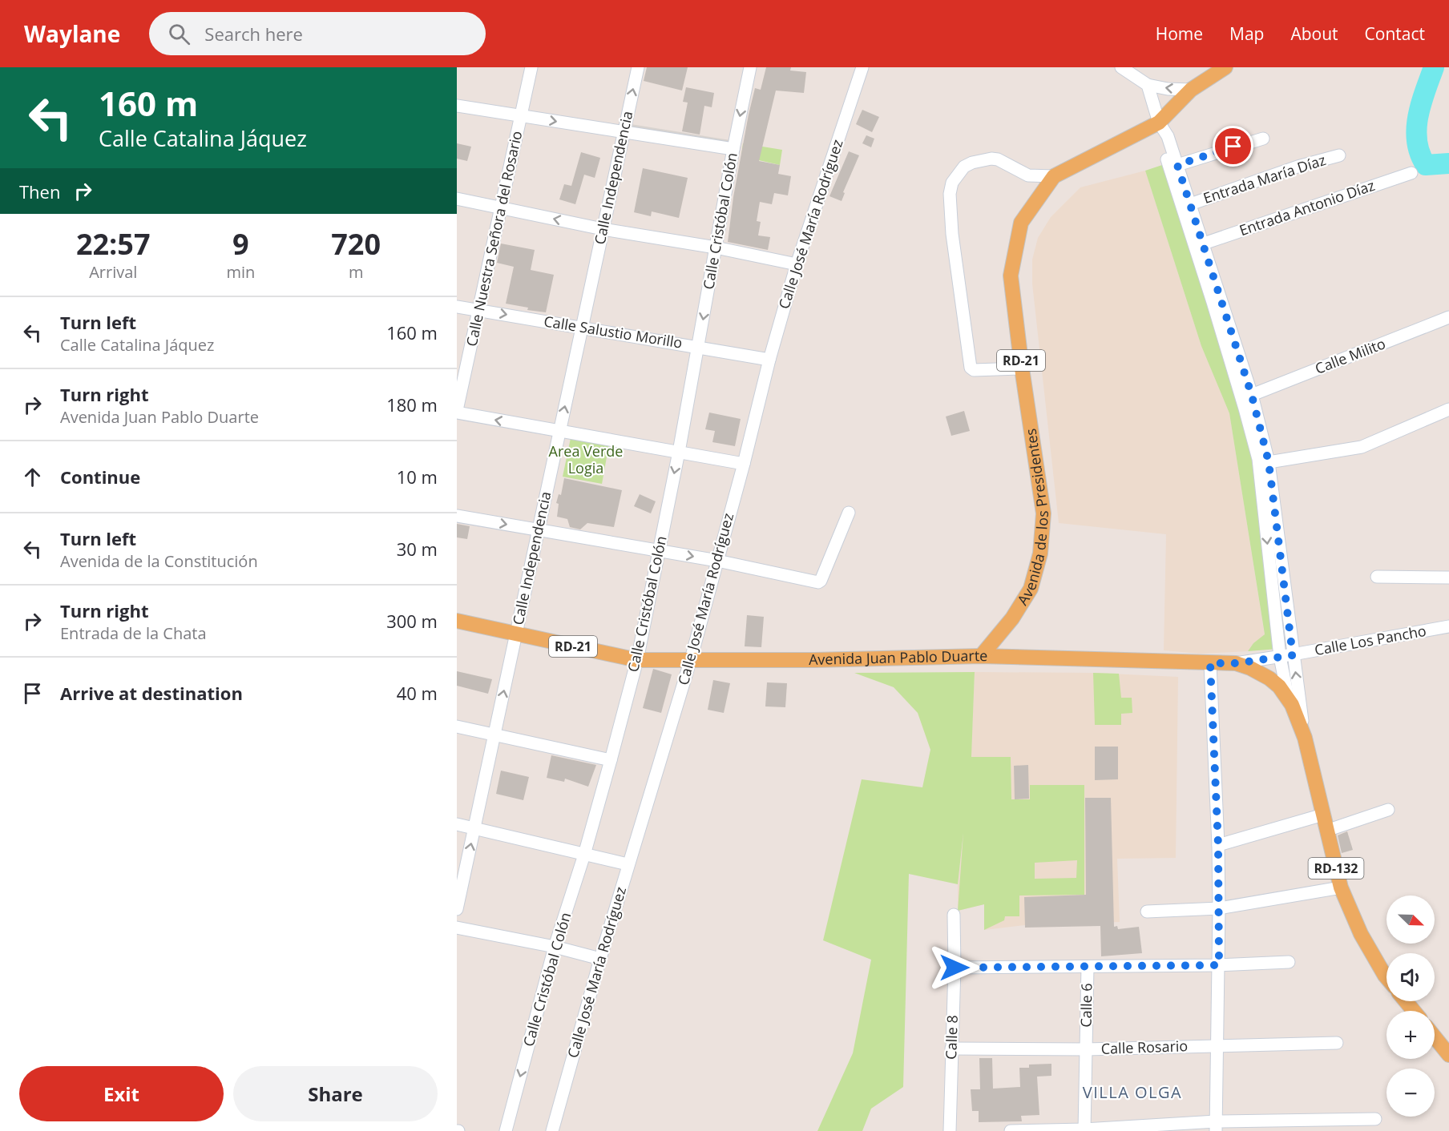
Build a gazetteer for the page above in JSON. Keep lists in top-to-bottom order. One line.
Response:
{"streets":{"main road":["RD-21","Avenida de los Presidentes","Avenida Juan Pablo Duarte","RD-132"],"street":["Calle Independencia","Entrada María Díaz","Entrada Antonio Díaz","Calle Cristóbal Colón","Calle José María Rodríguez","Calle Nuestra Señora del Rosario","Calle Salustio Morillo","Calle Milito","Calle Los Pancho","Calle 6","Calle 8","Calle Rosario"]},"crossings":[["Calle Independencia","Calle Salustio Morillo"],["Calle Independencia","Avenida Juan Pablo Duarte"],["Calle Cristóbal Colón","Calle Salustio Morillo"],["Calle Cristóbal Colón","Avenida Juan Pablo Duarte"],["Calle José María Rodríguez","Calle Salustio Morillo"],["Calle José María Rodríguez","Avenida Juan Pablo Duarte"],["Calle Nuestra Señora del Rosario","Calle Salustio Morillo"],["Avenida de los Presidentes","Avenida Juan Pablo Duarte"],["Calle Los Pancho","Avenida Juan Pablo Duarte"],["Avenida Juan Pablo Duarte","RD-132"],["Calle 6","Calle Rosario"],["Calle 8","Calle Rosario"]],"one_way":["Calle Independencia","Calle Cristóbal Colón"],"districts":["VILLA OLGA"],"parks":["Area Verde Logia"],"north":"bottom right","page":{"header":"Waylane","search":"Search here","nav":["Home","Map","About","Contact"],"turn":["160 m","Calle Catalina Jáquez"],"then":"Then","eta":["22:57","Arrival","9","min","720","m"],"list":[{"name":"Turn left","note":"Calle Catalina Jáquez","value":"160 m"},{"name":"Turn right","note":"Avenida Juan Pablo Duarte","value":"180 m"},{"name":"Continue","value":"10 m"},{"name":"Turn left","note":"Avenida de la Constitución","value":"30 m"},{"name":"Turn right","note":"Entrada de la Chata","value":"300 m"},{"name":"Arrive at destination","value":"40 m"}],"map_buttons":["+","−"],"buttons":["Exit","Share"]}}
